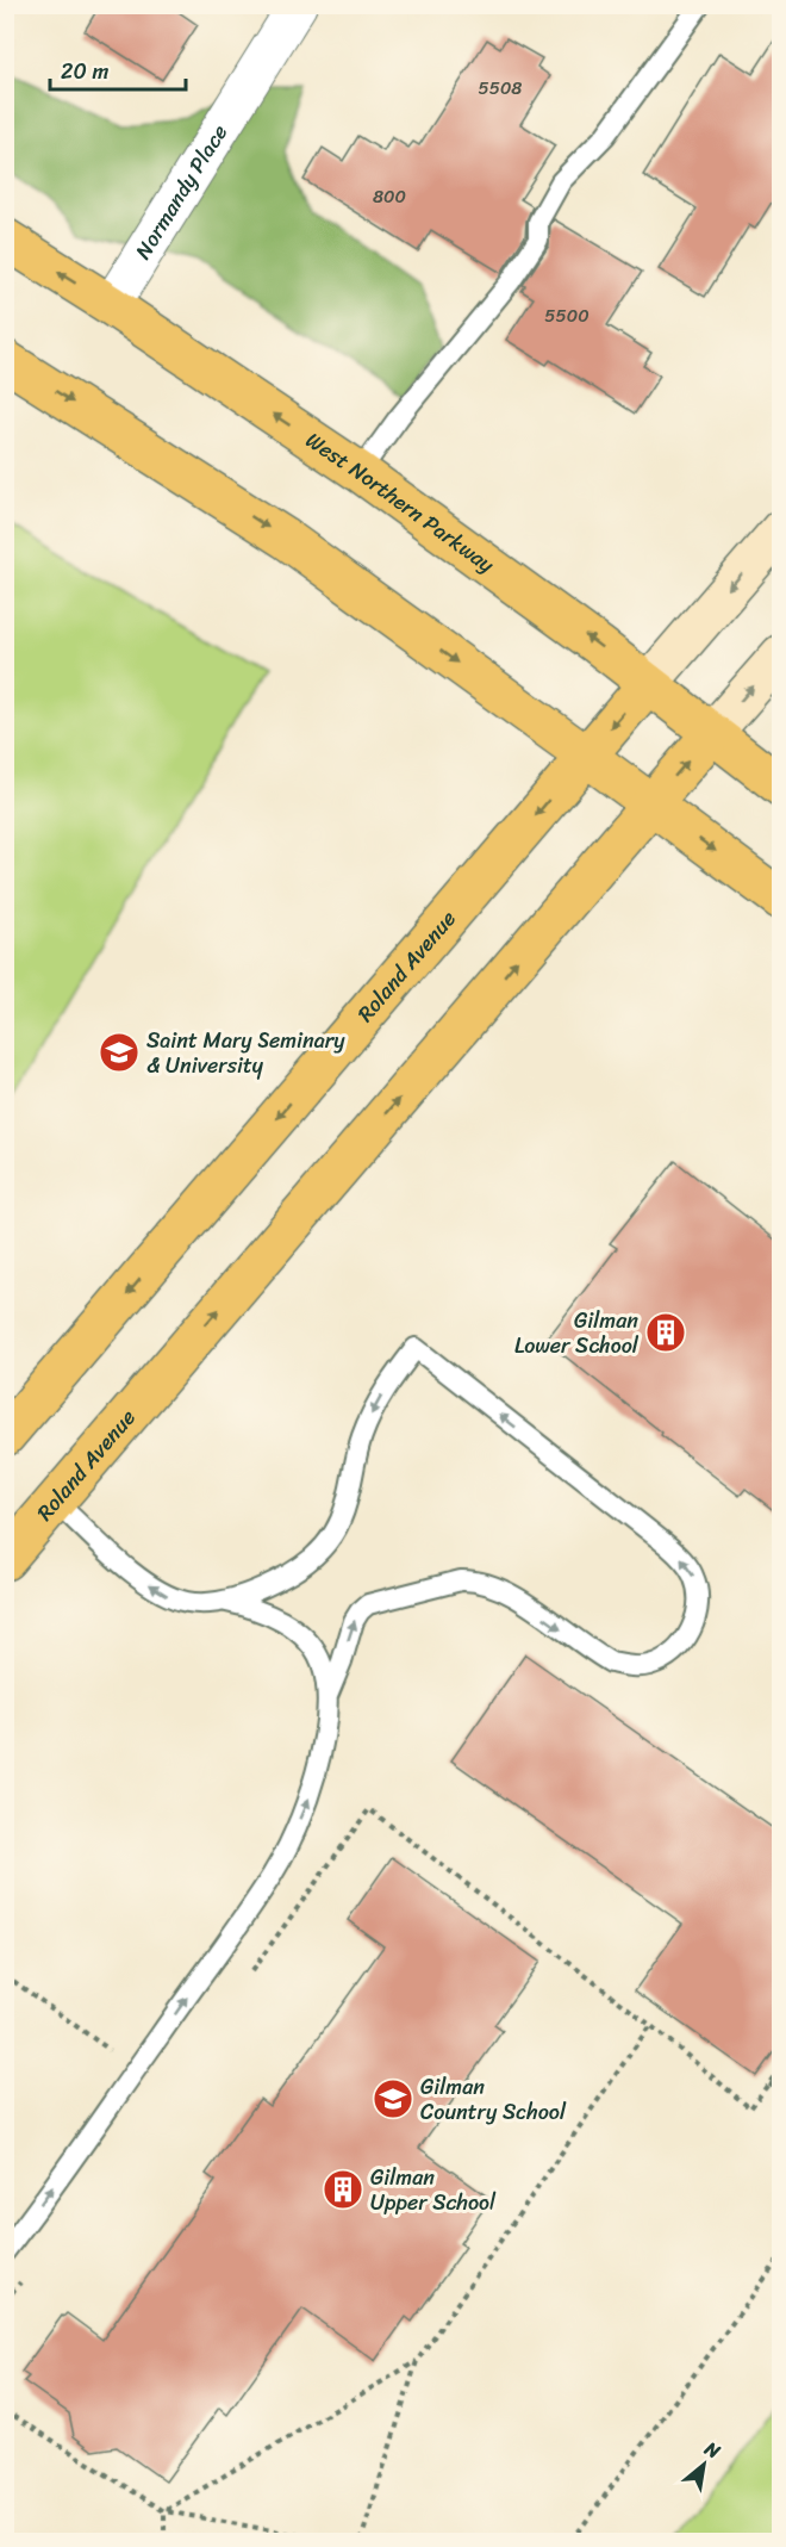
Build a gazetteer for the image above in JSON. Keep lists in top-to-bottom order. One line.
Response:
{"streets":{"main road":["West Northern Parkway","Roland Avenue"],"street":["Normandy Place"]},"crossings":[["Normandy Place","West Northern Parkway"],["West Northern Parkway","Roland Avenue"]],"places":{"school or university":["Saint Mary Seminary & University","Gilman Country School"],"building":["Gilman Lower School","Gilman Upper School"]},"house_numbers":["5508","800","5500"],"scale_bar":"20 m","north":"top right"}
